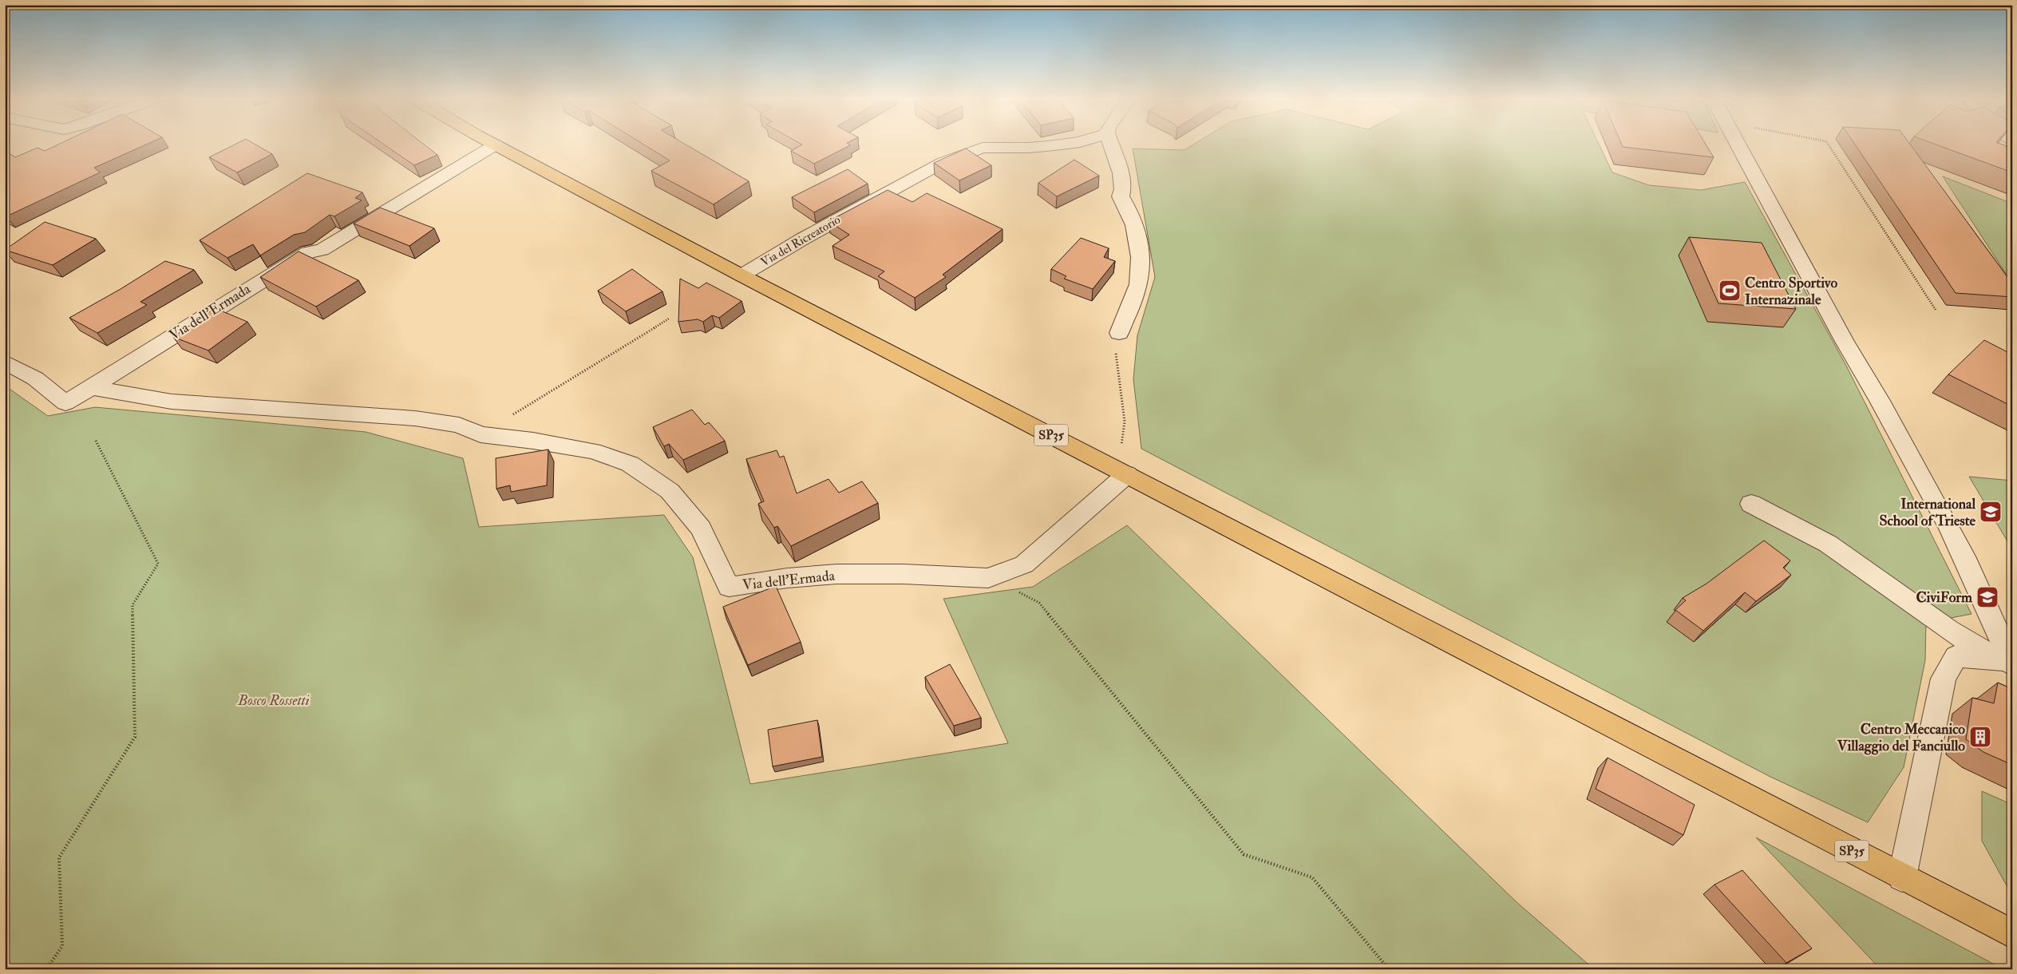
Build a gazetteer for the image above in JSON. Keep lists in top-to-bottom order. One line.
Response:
{"streets":{"main road":["SP35"],"street":["Via del Ricreatorio","Via dell'Ermada"]},"crossings":[["Via del Ricreatorio","SP35"],["Via dell'Ermada","SP35"]],"parks":["Bosco Rossetti"],"places":{"sports":["Centro Sportivo Internazinale"],"school or university":["International School of Trieste","CiviForm"],"building":["Centro Meccanico Villaggio del Fanciullo"]}}
